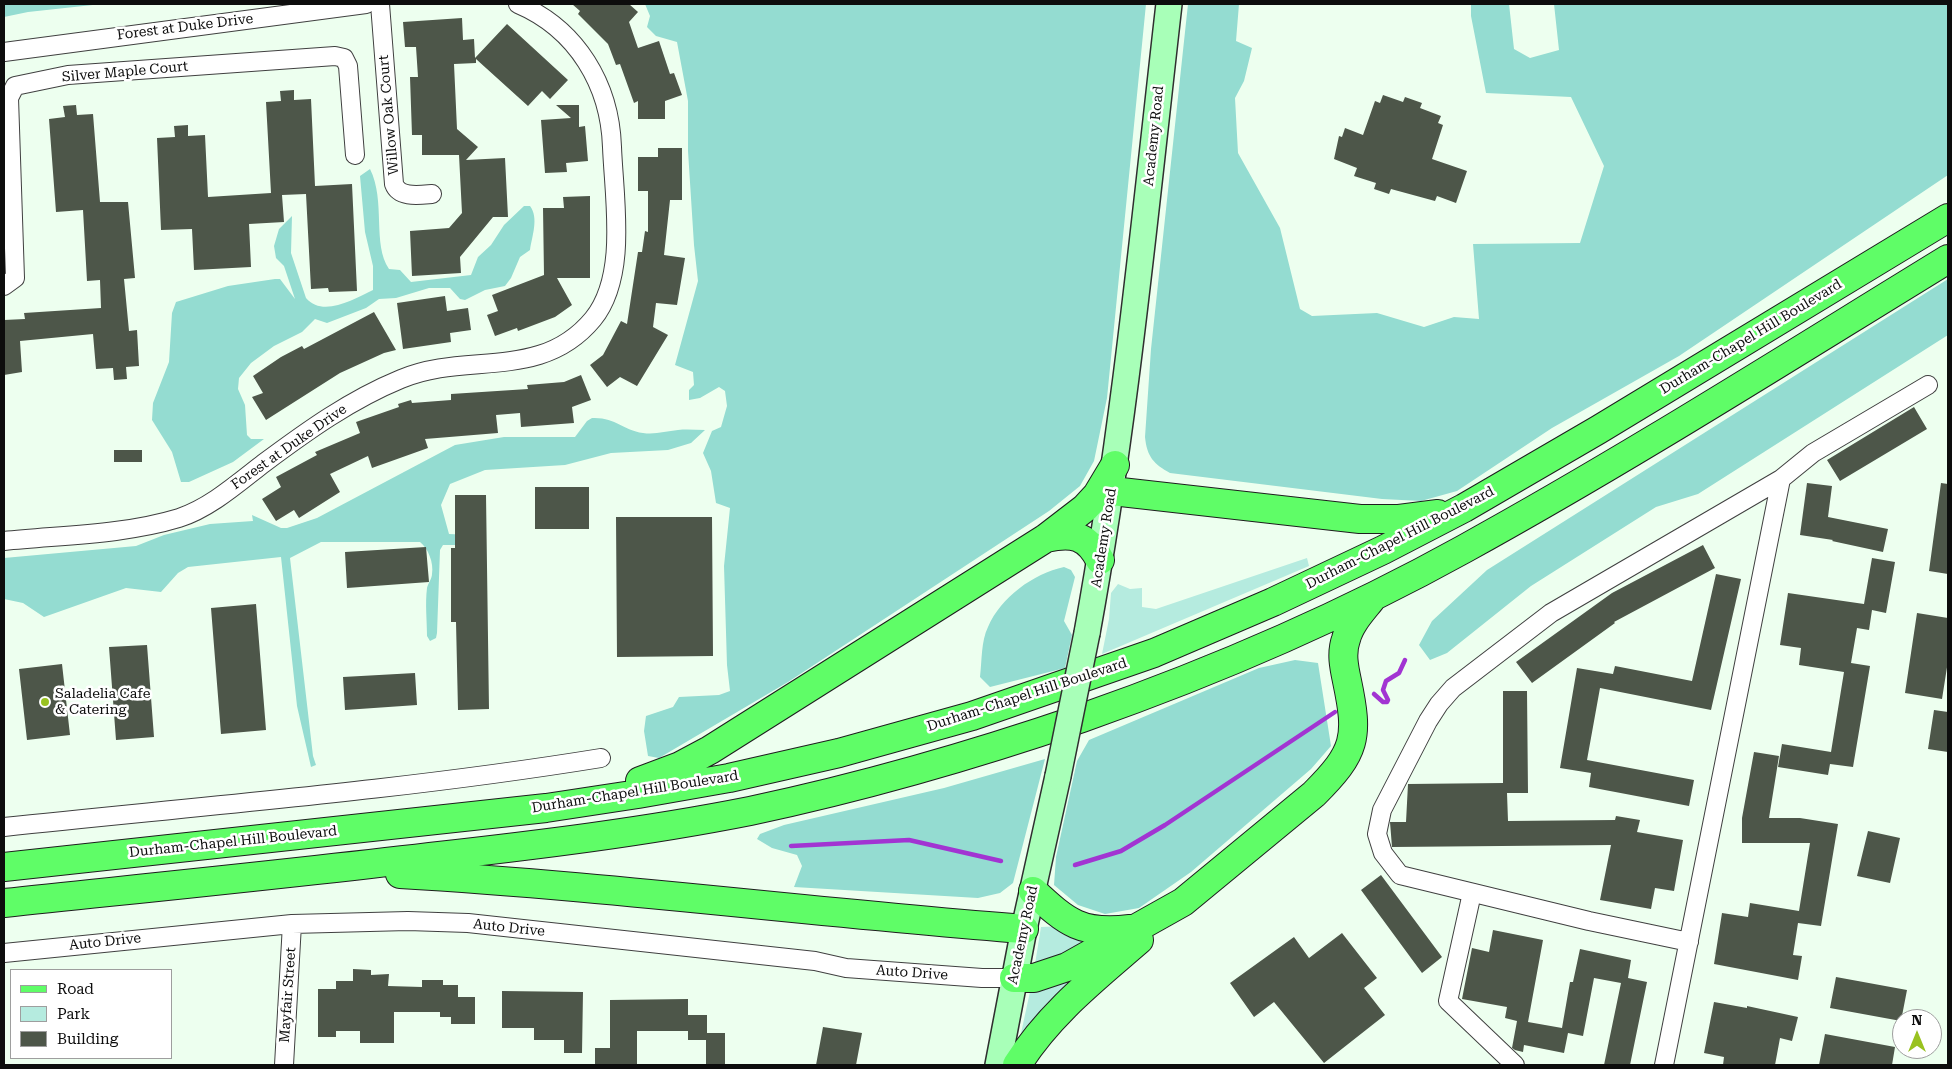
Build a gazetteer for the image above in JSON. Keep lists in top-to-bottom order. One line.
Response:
{"streets":{"main road":["Academy Road","Durham-Chapel Hill Boulevard"],"street":["Forest at Duke Drive","Silver Maple Court","Willow Oak Court","Auto Drive","Mayfair Street"]},"crossings":[["Academy Road","Auto Drive"],["Auto Drive","Mayfair Street"]],"places":["Saladelia Cafe & Catering"],"legend":["Road","Park","Building"],"north":"top"}
